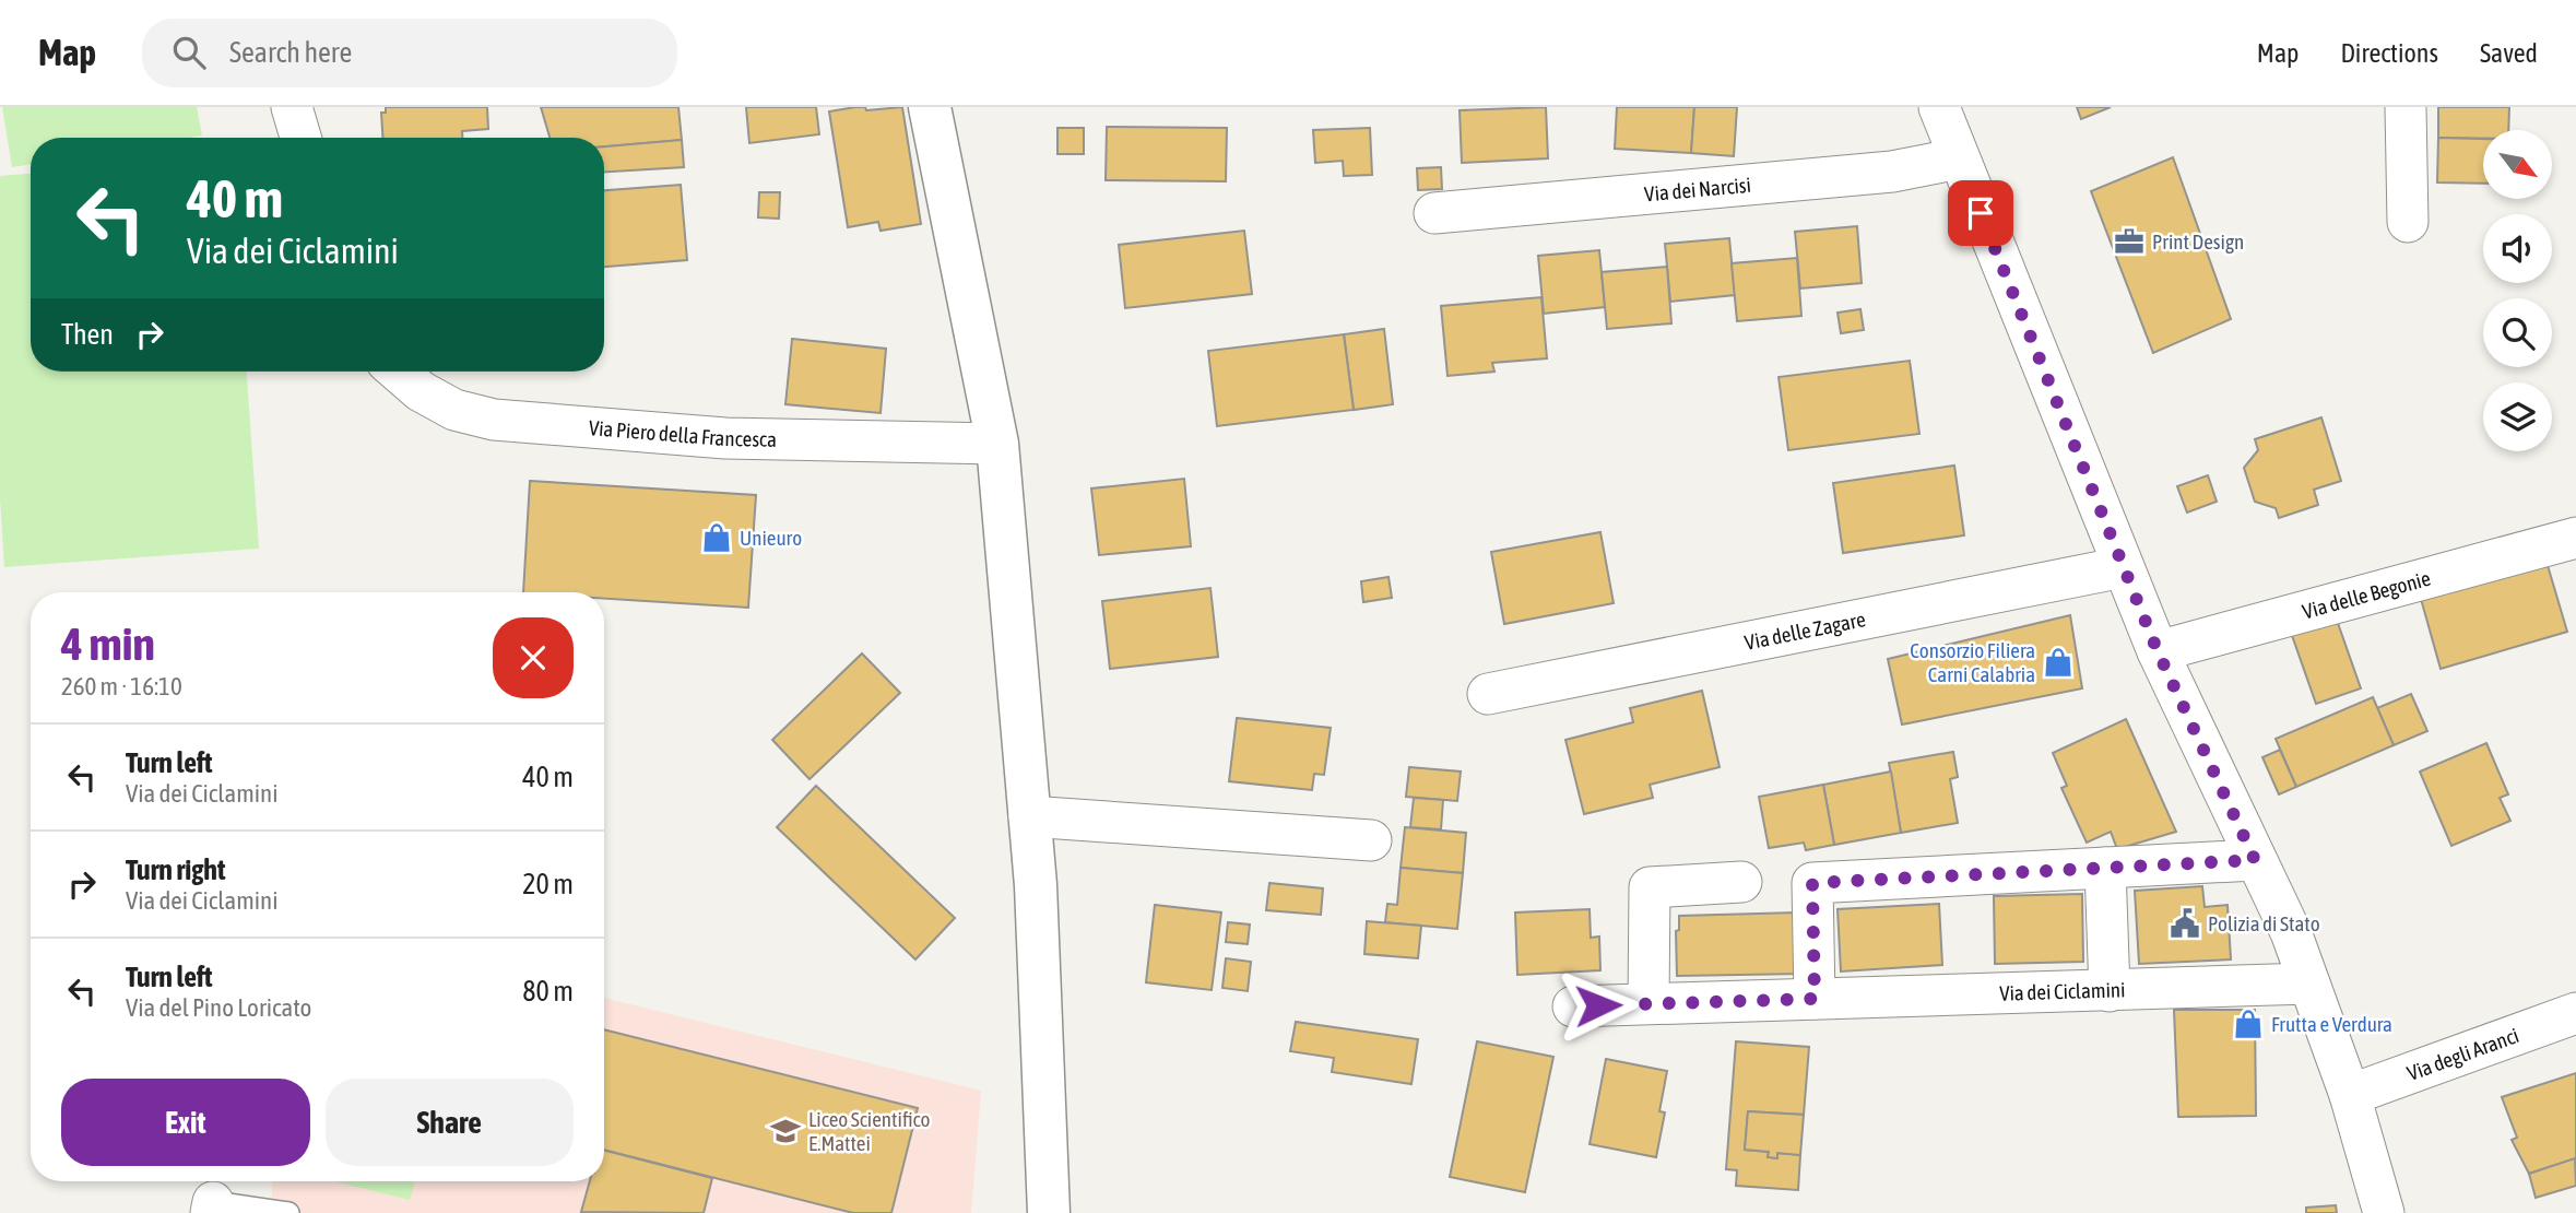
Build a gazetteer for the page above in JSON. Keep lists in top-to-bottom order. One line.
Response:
{"streets":{"street":["Via dei Narcisi","Via Piero della Francesca","Via delle Begonie","Via delle Zagare","Via dei Ciclamini","Via degli Aranci"]},"places":{"office":["Print Design"],"shop":["Unieuro","Consorzio Filiera Carni Calabria","Frutta e Verdura"],"public building":["Polizia di Stato"],"school or university":["Liceo Scientifico E.Mattei"]},"north":"bottom right","page":{"header":"Map","search":"Search here","nav":["Map","Directions","Saved"],"turn":["40 m","Via dei Ciclamini"],"then":"Then","heading":["4 min","260 m · 16:10"],"list":[{"name":"Turn left","note":"Via dei Ciclamini","value":"40 m"},{"name":"Turn right","note":"Via dei Ciclamini","value":"20 m"},{"name":"Turn left","note":"Via del Pino Loricato","value":"80 m"}],"buttons":["Exit","Share"]}}
